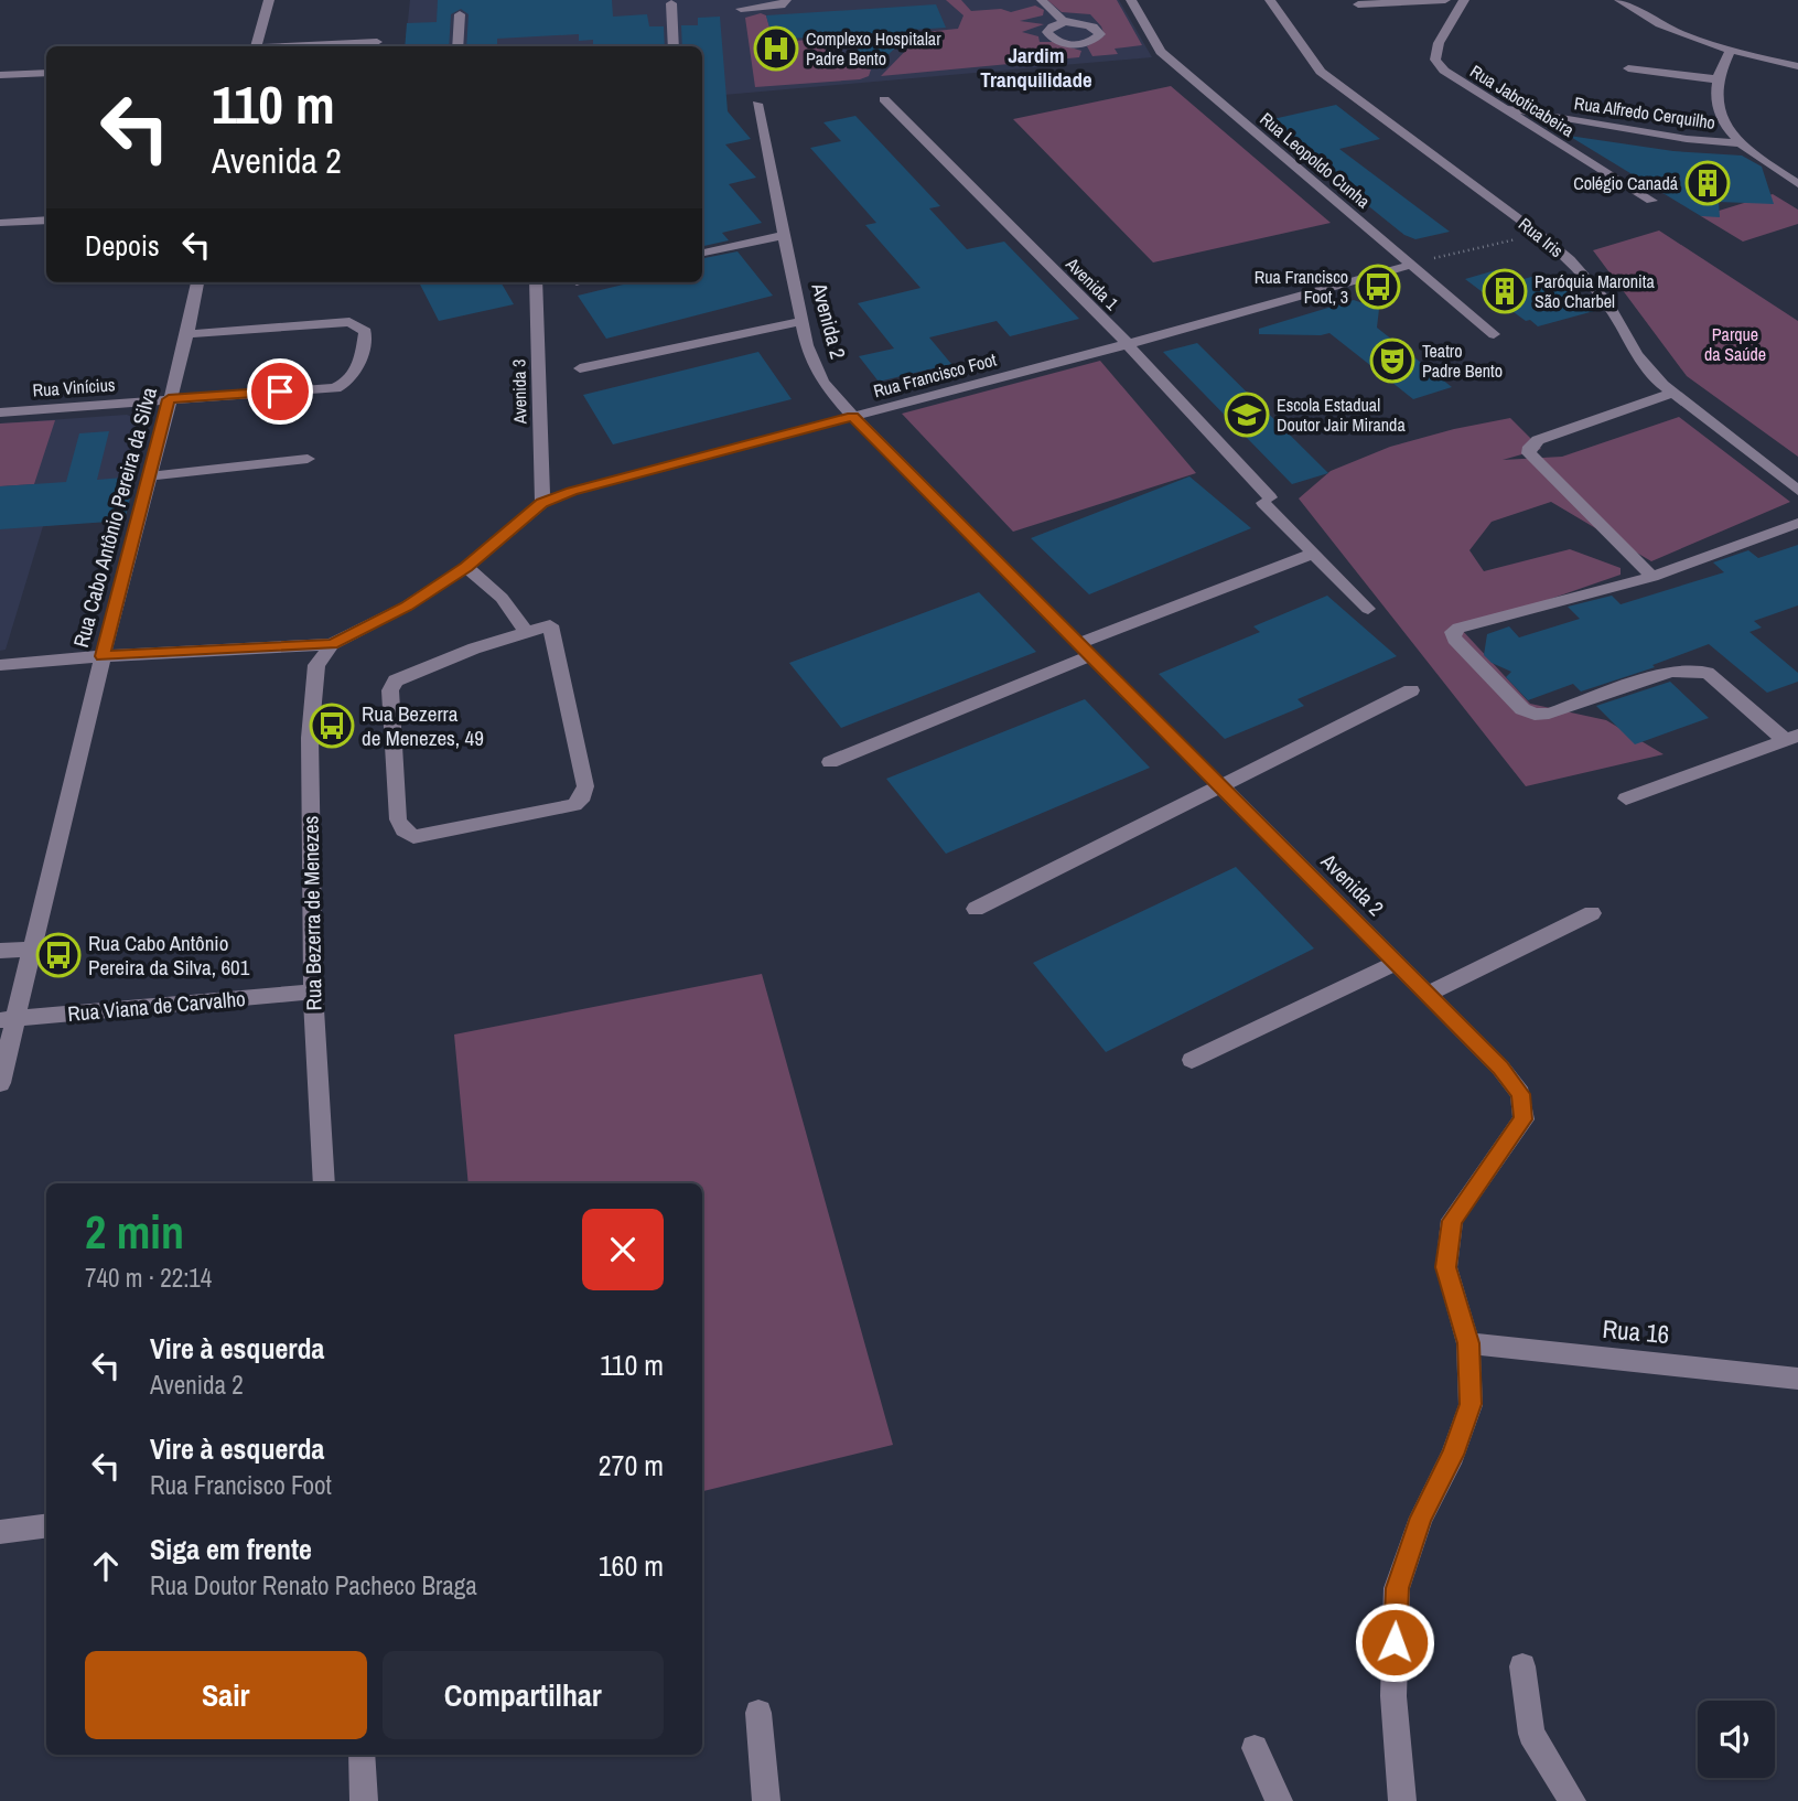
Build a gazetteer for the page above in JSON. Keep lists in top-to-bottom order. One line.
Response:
{"streets":{"street":["Rua Jaboticabeira","Rua Alfredo Cerquilho","Rua Leopoldo Cunha","Rua Iris","Avenida 1","Avenida 2","Rua Francisco Foot","Rua Vinícius","Avenida 3","Rua Cabo Antônio Pereira da Silva","Rua Bezerra de Menezes","Rua Viana de Carvalho","Rua 16"]},"crossings":[["Rua Jaboticabeira","Rua Alfredo Cerquilho"],["Rua Leopoldo Cunha","Rua Francisco Foot"],["Avenida 1","Rua Francisco Foot"],["Avenida 2","Rua Francisco Foot"],["Avenida 2","Rua 16"],["Rua Francisco Foot","Avenida 3"],["Rua Francisco Foot","Rua Bezerra de Menezes"],["Rua Vinícius","Rua Cabo Antônio Pereira da Silva"],["Rua Cabo Antônio Pereira da Silva","Rua Viana de Carvalho"],["Rua Bezerra de Menezes","Rua Viana de Carvalho"]],"districts":["Jardim Tranquilidade"],"parks":["Parque da Saúde"],"places":{"hospital":["Complexo Hospitalar Padre Bento"],"building":["Colégio Canadá","Paróquia Maronita São Charbel"],"bus stop":["Rua Francisco Foot, 3","Rua Bezerra de Menezes, 49","Rua Cabo Antônio Pereira da Silva, 601"],"theatre":["Teatro Padre Bento"],"school or university":["Escola Estadual Doutor Jair Miranda"]},"page":{"turn":["110 m","Avenida 2"],"then":"Depois","heading":["2 min","740 m · 22:14"],"list":[{"name":"Vire à esquerda","note":"Avenida 2","value":"110 m"},{"name":"Vire à esquerda","note":"Rua Francisco Foot","value":"270 m"},{"name":"Siga em frente","note":"Rua Doutor Renato Pacheco Braga","value":"160 m"}],"buttons":["Sair","Compartilhar"]}}
